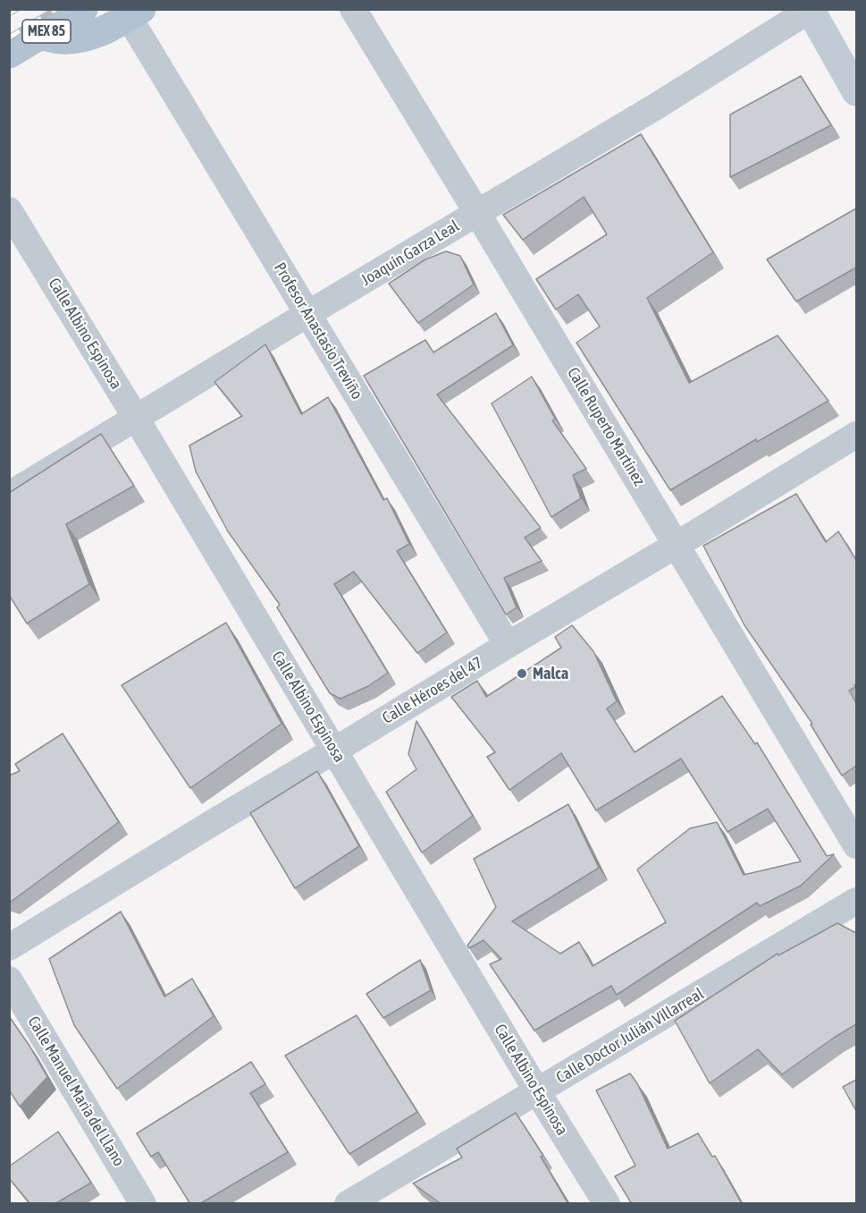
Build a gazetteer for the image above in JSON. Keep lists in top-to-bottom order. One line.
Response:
{"streets":{"main road":["MEX 85"],"street":["Joaquín Garza Leal","Profesor Anastasio Treviño","Calle Albino Espinosa","Calle Ruperto Martínez","Calle Héroes del 47","Calle Doctor Julián Villarreal","Calle Manuel Maria del Llano"]},"crossings":[["Joaquín Garza Leal","Profesor Anastasio Treviño"],["Joaquín Garza Leal","Calle Albino Espinosa"],["Joaquín Garza Leal","Calle Ruperto Martínez"],["Profesor Anastasio Treviño","Calle Héroes del 47"],["Calle Albino Espinosa","Calle Héroes del 47"],["Calle Albino Espinosa","Calle Doctor Julián Villarreal"],["Calle Ruperto Martínez","Calle Héroes del 47"]],"places":["Malca"]}
